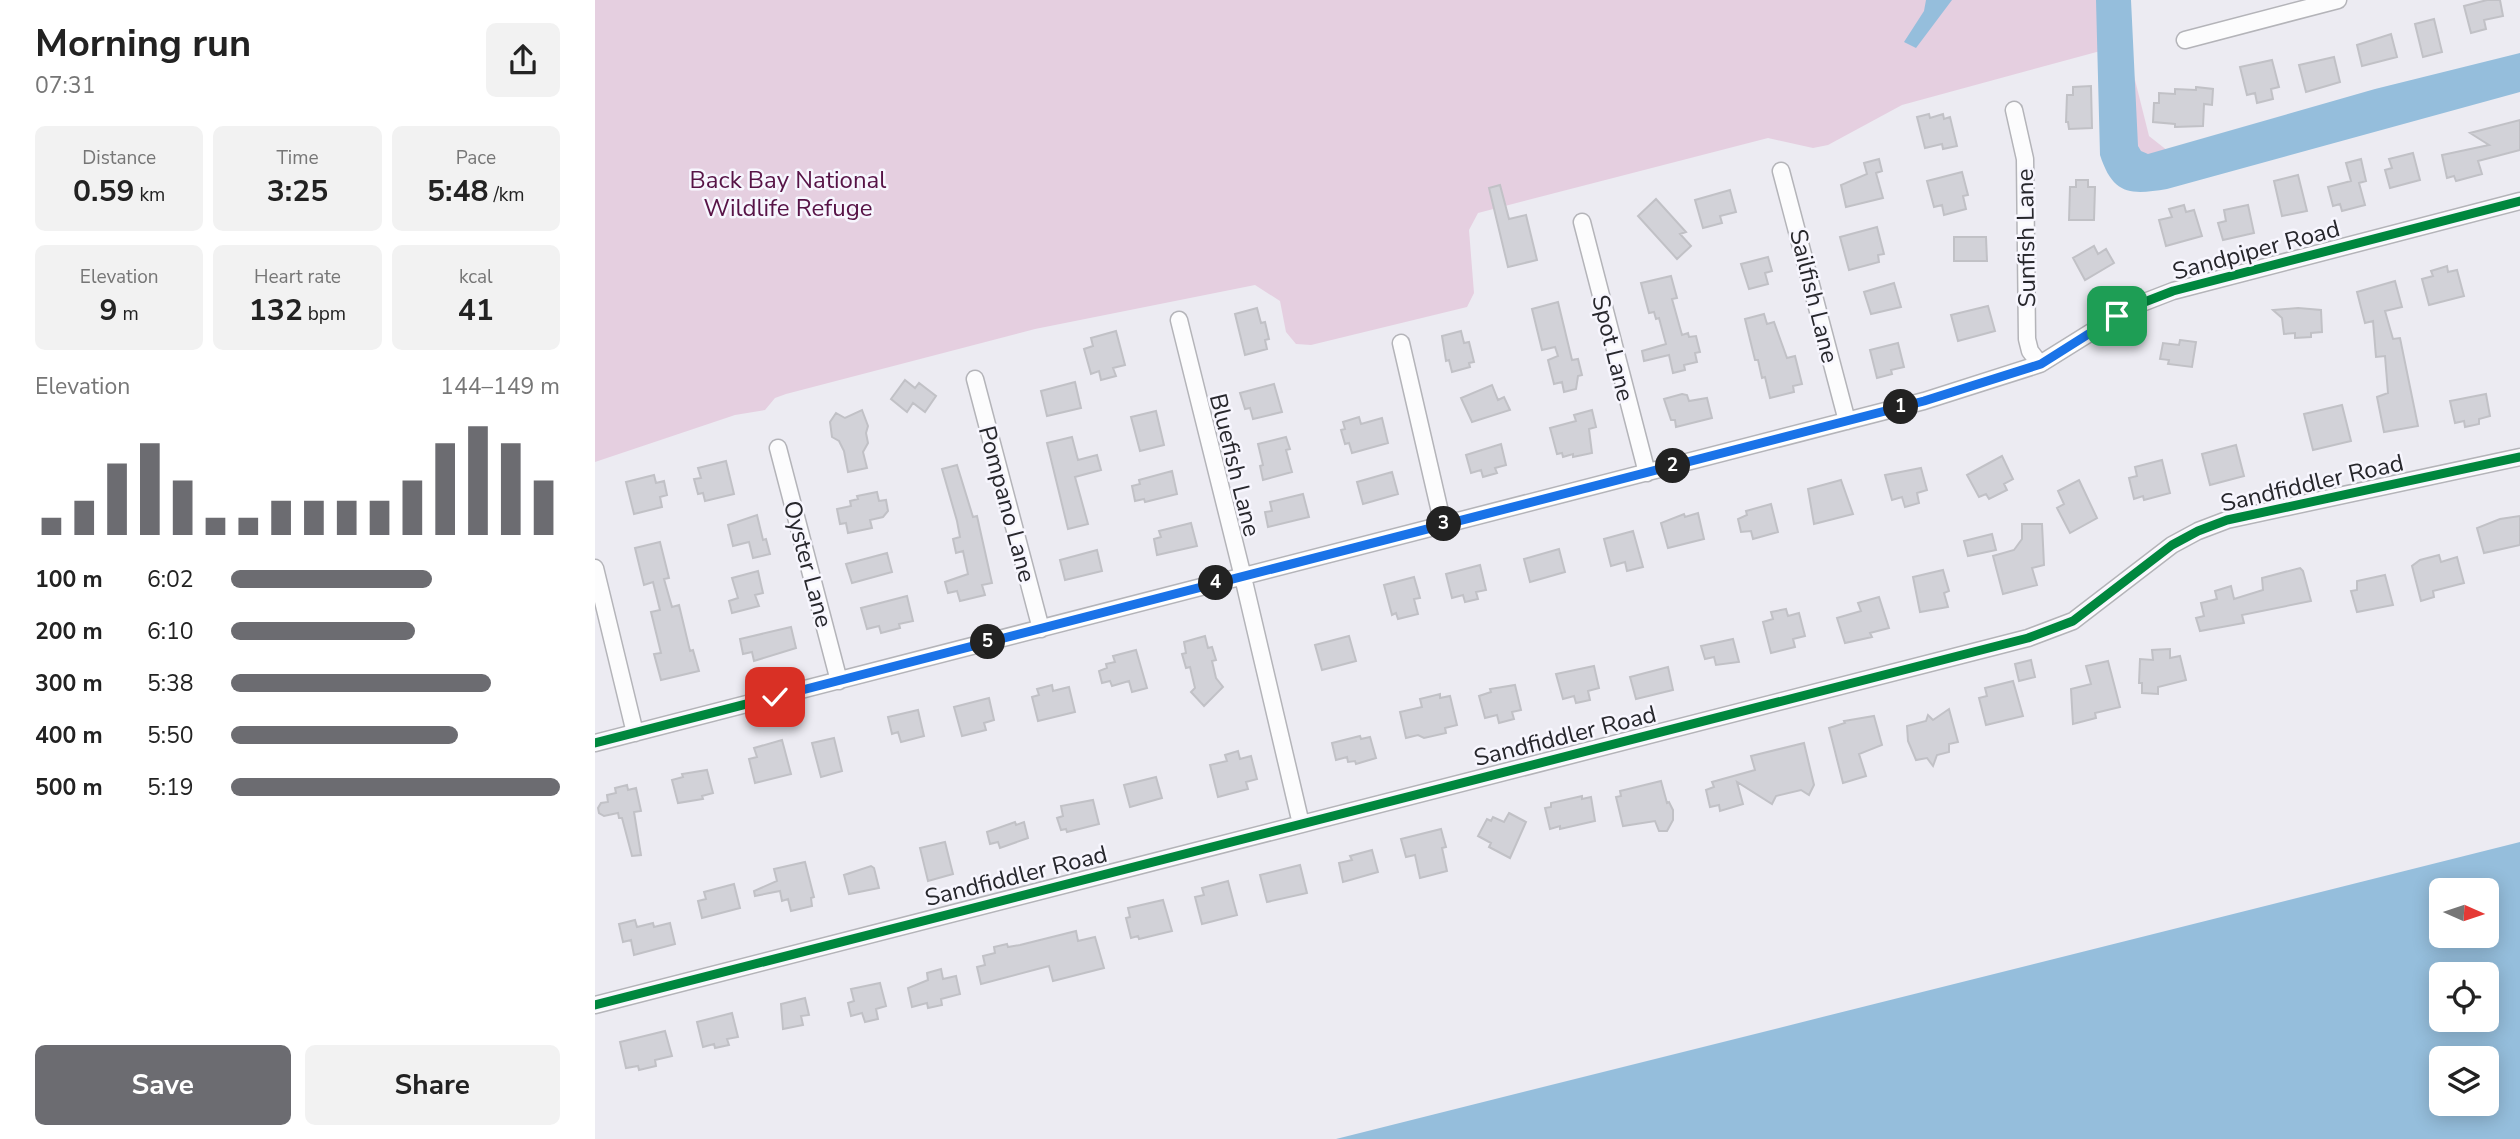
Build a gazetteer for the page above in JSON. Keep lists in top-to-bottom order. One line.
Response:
{"streets":{"street":["Sunfish Lane","Sandpiper Road","Sailfish Lane","Spot Lane","Bluefish Lane","Sandfiddler Road","Pompano Lane","Oyster Lane"]},"crossings":[["Sunfish Lane","Sandpiper Road"],["Sandpiper Road","Sailfish Lane"],["Sandpiper Road","Spot Lane"],["Sandpiper Road","Bluefish Lane"],["Sandpiper Road","Pompano Lane"],["Sandpiper Road","Oyster Lane"],["Bluefish Lane","Sandfiddler Road"]],"parks":["Back Bay National Wildlife Refuge"],"north":"right","page":{"heading":["Morning run","07:31"],"stats":[["Distance","0.59 km"],["Time","3:25"],["Pace","5:48 /km"],["Elevation","9 m"],["Heart rate","132 bpm"],["kcal","41"]],"chart":["Elevation","144–149 m"],"pins":["1","2","3","4","5"],"list":[{"name":"100 m","note":"6:02"},{"name":"200 m","note":"6:10"},{"name":"300 m","note":"5:38"},{"name":"400 m","note":"5:50"},{"name":"500 m","note":"5:19"}],"buttons":["Save","Share"]}}
